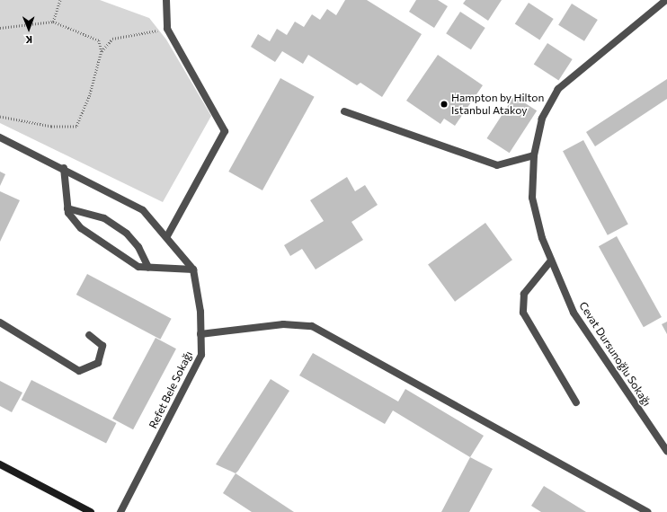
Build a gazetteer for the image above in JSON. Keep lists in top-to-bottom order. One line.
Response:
{"streets":{"street":["Cevat Dursunoğlu Sokağı","Refet Bele Sokağı"]},"places":["Hampton by Hilton Istanbul Atakoy"],"north":"bottom"}
